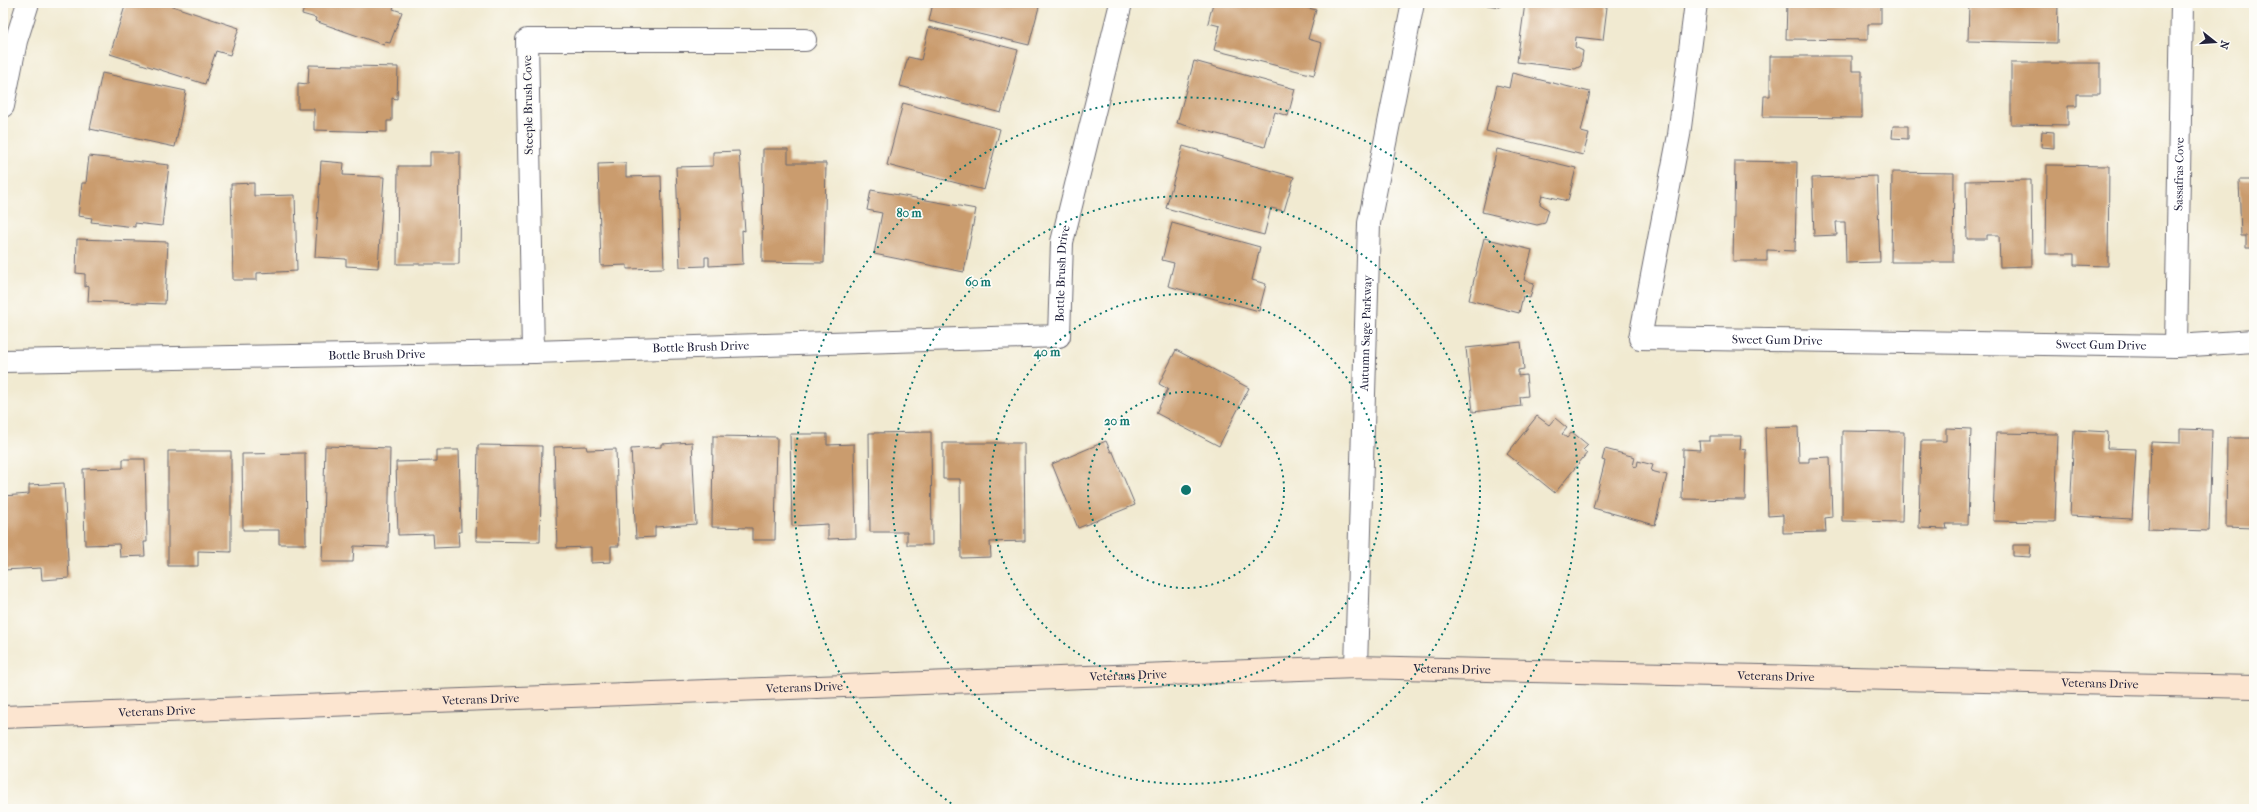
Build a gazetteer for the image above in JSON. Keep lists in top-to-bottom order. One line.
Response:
{"streets":{"main road":["Veterans Drive"],"street":["Steeple Brush Cove","Sassafras Cove","Bottle Brush Drive","Autumn Sage Parkway","Sweet Gum Drive"]},"crossings":[["Steeple Brush Cove","Bottle Brush Drive"],["Sassafras Cove","Sweet Gum Drive"],["Autumn Sage Parkway","Veterans Drive"]],"north":"right","rings":["80 m","60 m","40 m","20 m"]}
